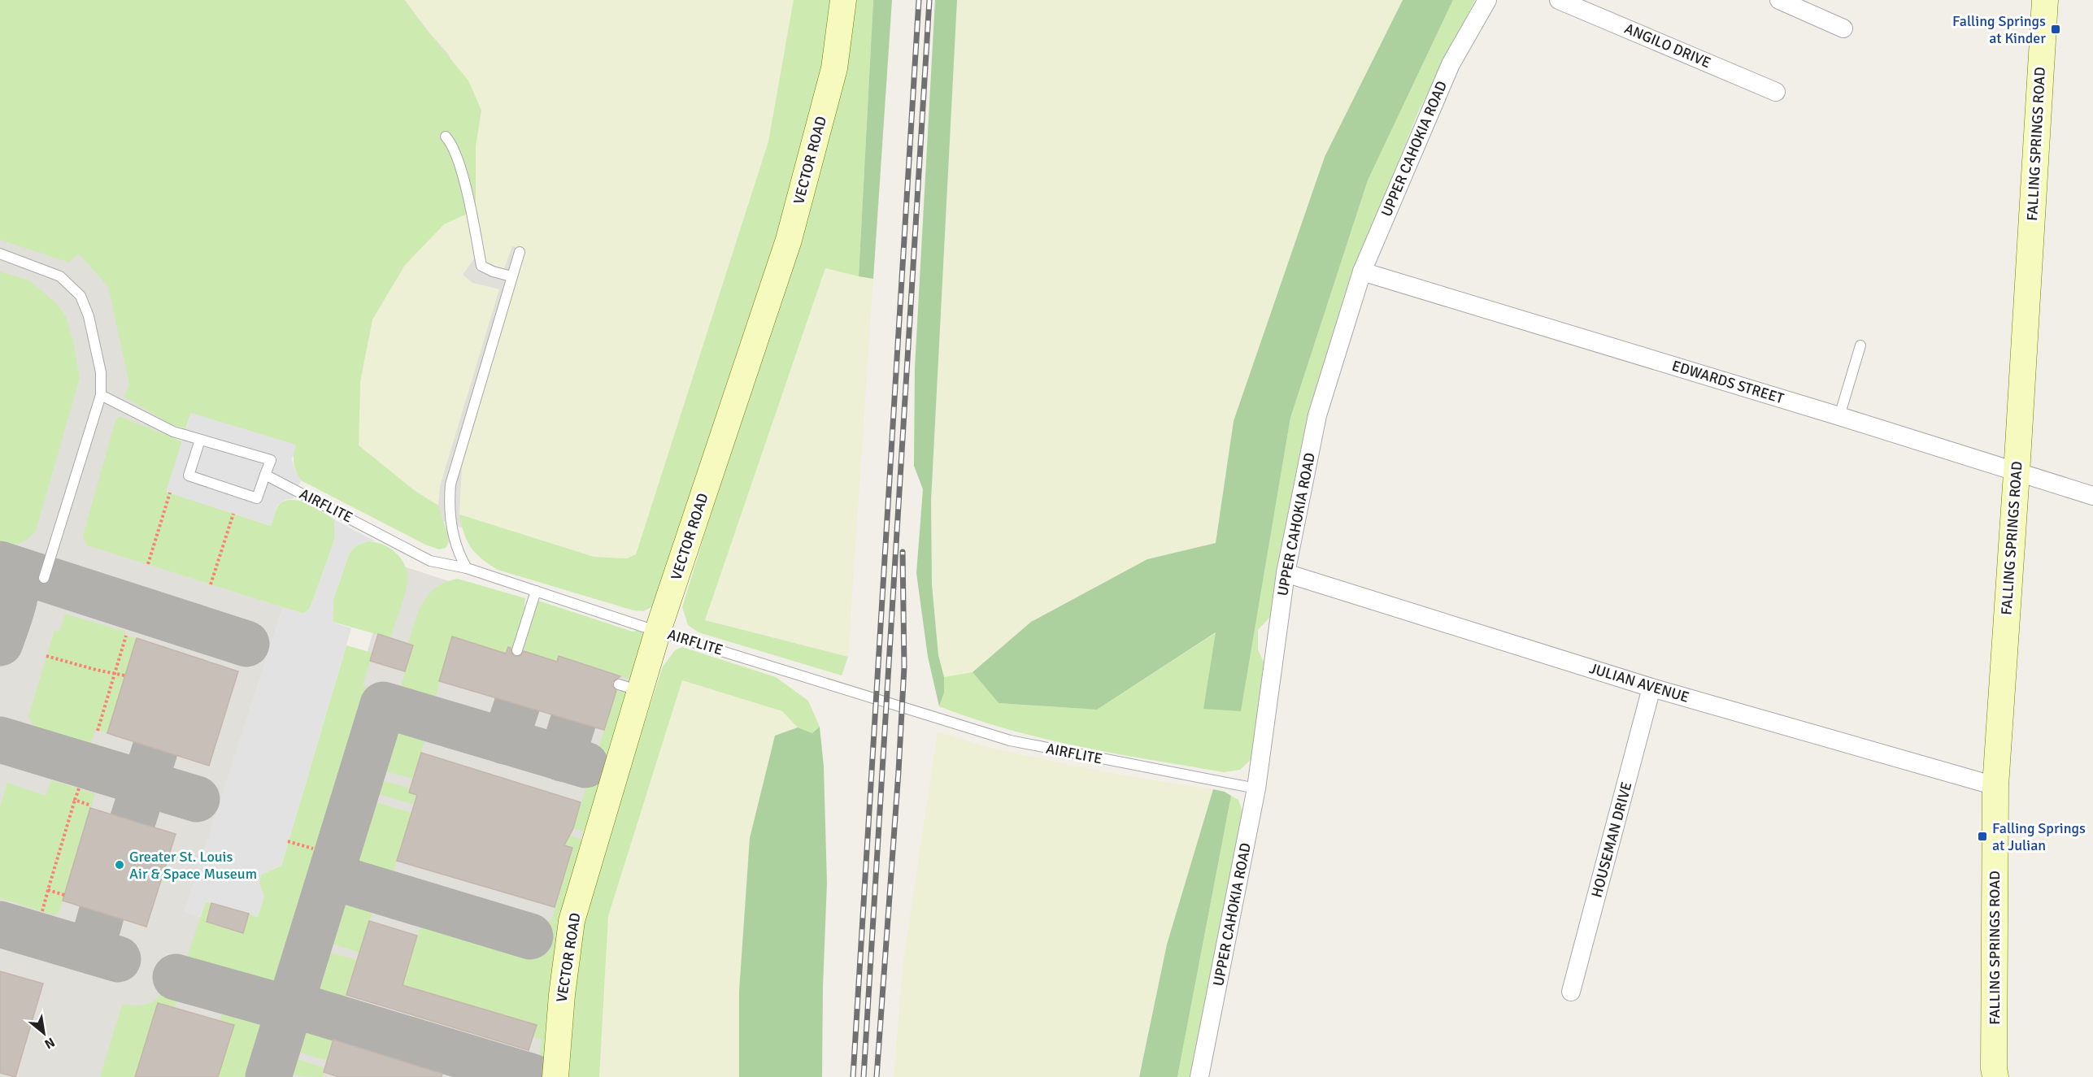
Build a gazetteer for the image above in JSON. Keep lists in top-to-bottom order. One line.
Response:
{"streets":{"street":["ANGILO DRIVE","FALLING SPRINGS ROAD","UPPER CAHOKIA ROAD","VECTOR ROAD","EDWARDS STREET","JULIAN AVENUE","HOUSEMAN DRIVE"],"lane":["AIRFLITE"]},"crossings":[["FALLING SPRINGS ROAD","EDWARDS STREET"],["FALLING SPRINGS ROAD","JULIAN AVENUE"],["UPPER CAHOKIA ROAD","EDWARDS STREET"],["UPPER CAHOKIA ROAD","AIRFLITE"],["UPPER CAHOKIA ROAD","JULIAN AVENUE"],["VECTOR ROAD","AIRFLITE"],["JULIAN AVENUE","HOUSEMAN DRIVE"]],"places":{"transit":["Falling Springs at Kinder","Falling Springs at Julian"],"other":["Greater St. Louis Air & Space Museum"]},"north":"bottom right"}
